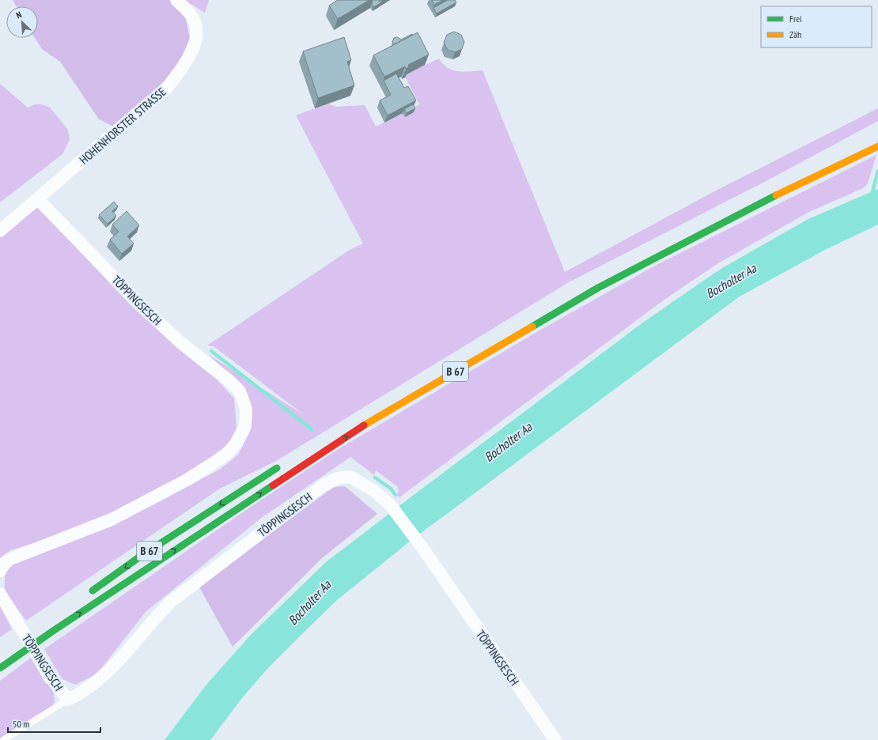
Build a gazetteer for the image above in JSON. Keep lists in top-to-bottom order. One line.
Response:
{"streets":{"highway":["B 67"],"street":["HOHENHORSTER STRASSE","TÖPPINGSESCH"]},"crossings":[["HOHENHORSTER STRASSE","TÖPPINGSESCH"]],"water":["Bocholter Aa"],"legend":["Frei","Zäh"],"scale_bar":"50 m","north":"top left"}
